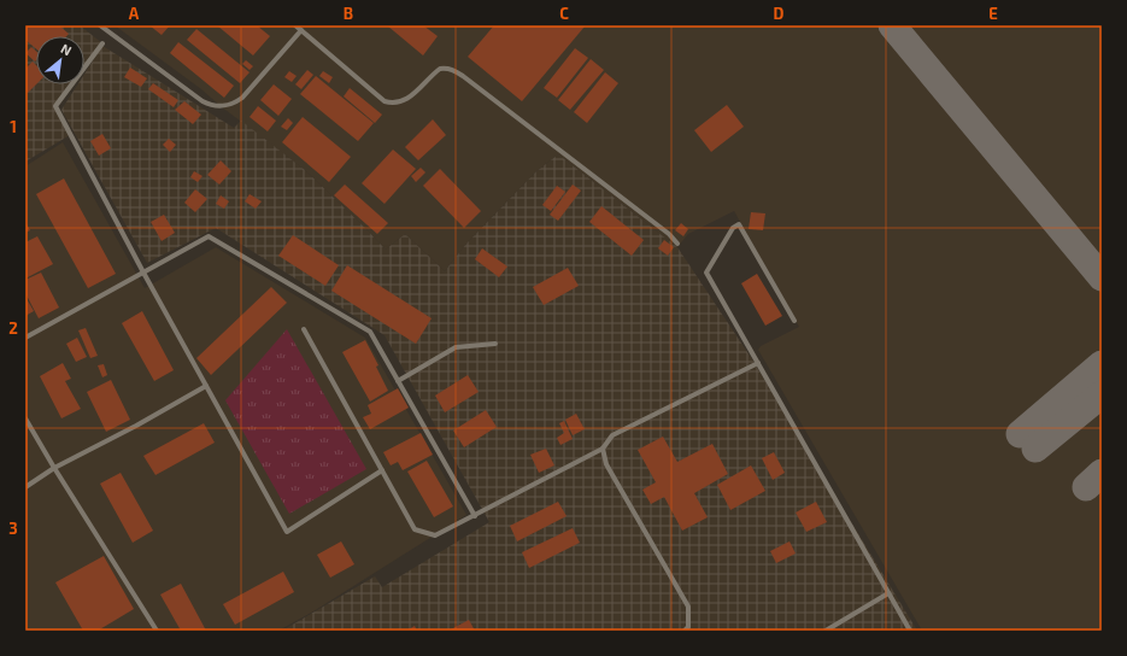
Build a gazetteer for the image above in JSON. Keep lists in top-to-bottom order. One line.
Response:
{"north":"top right","grid":{"columns":["A","B","C","D","E"],"rows":["1","2","3"]}}
